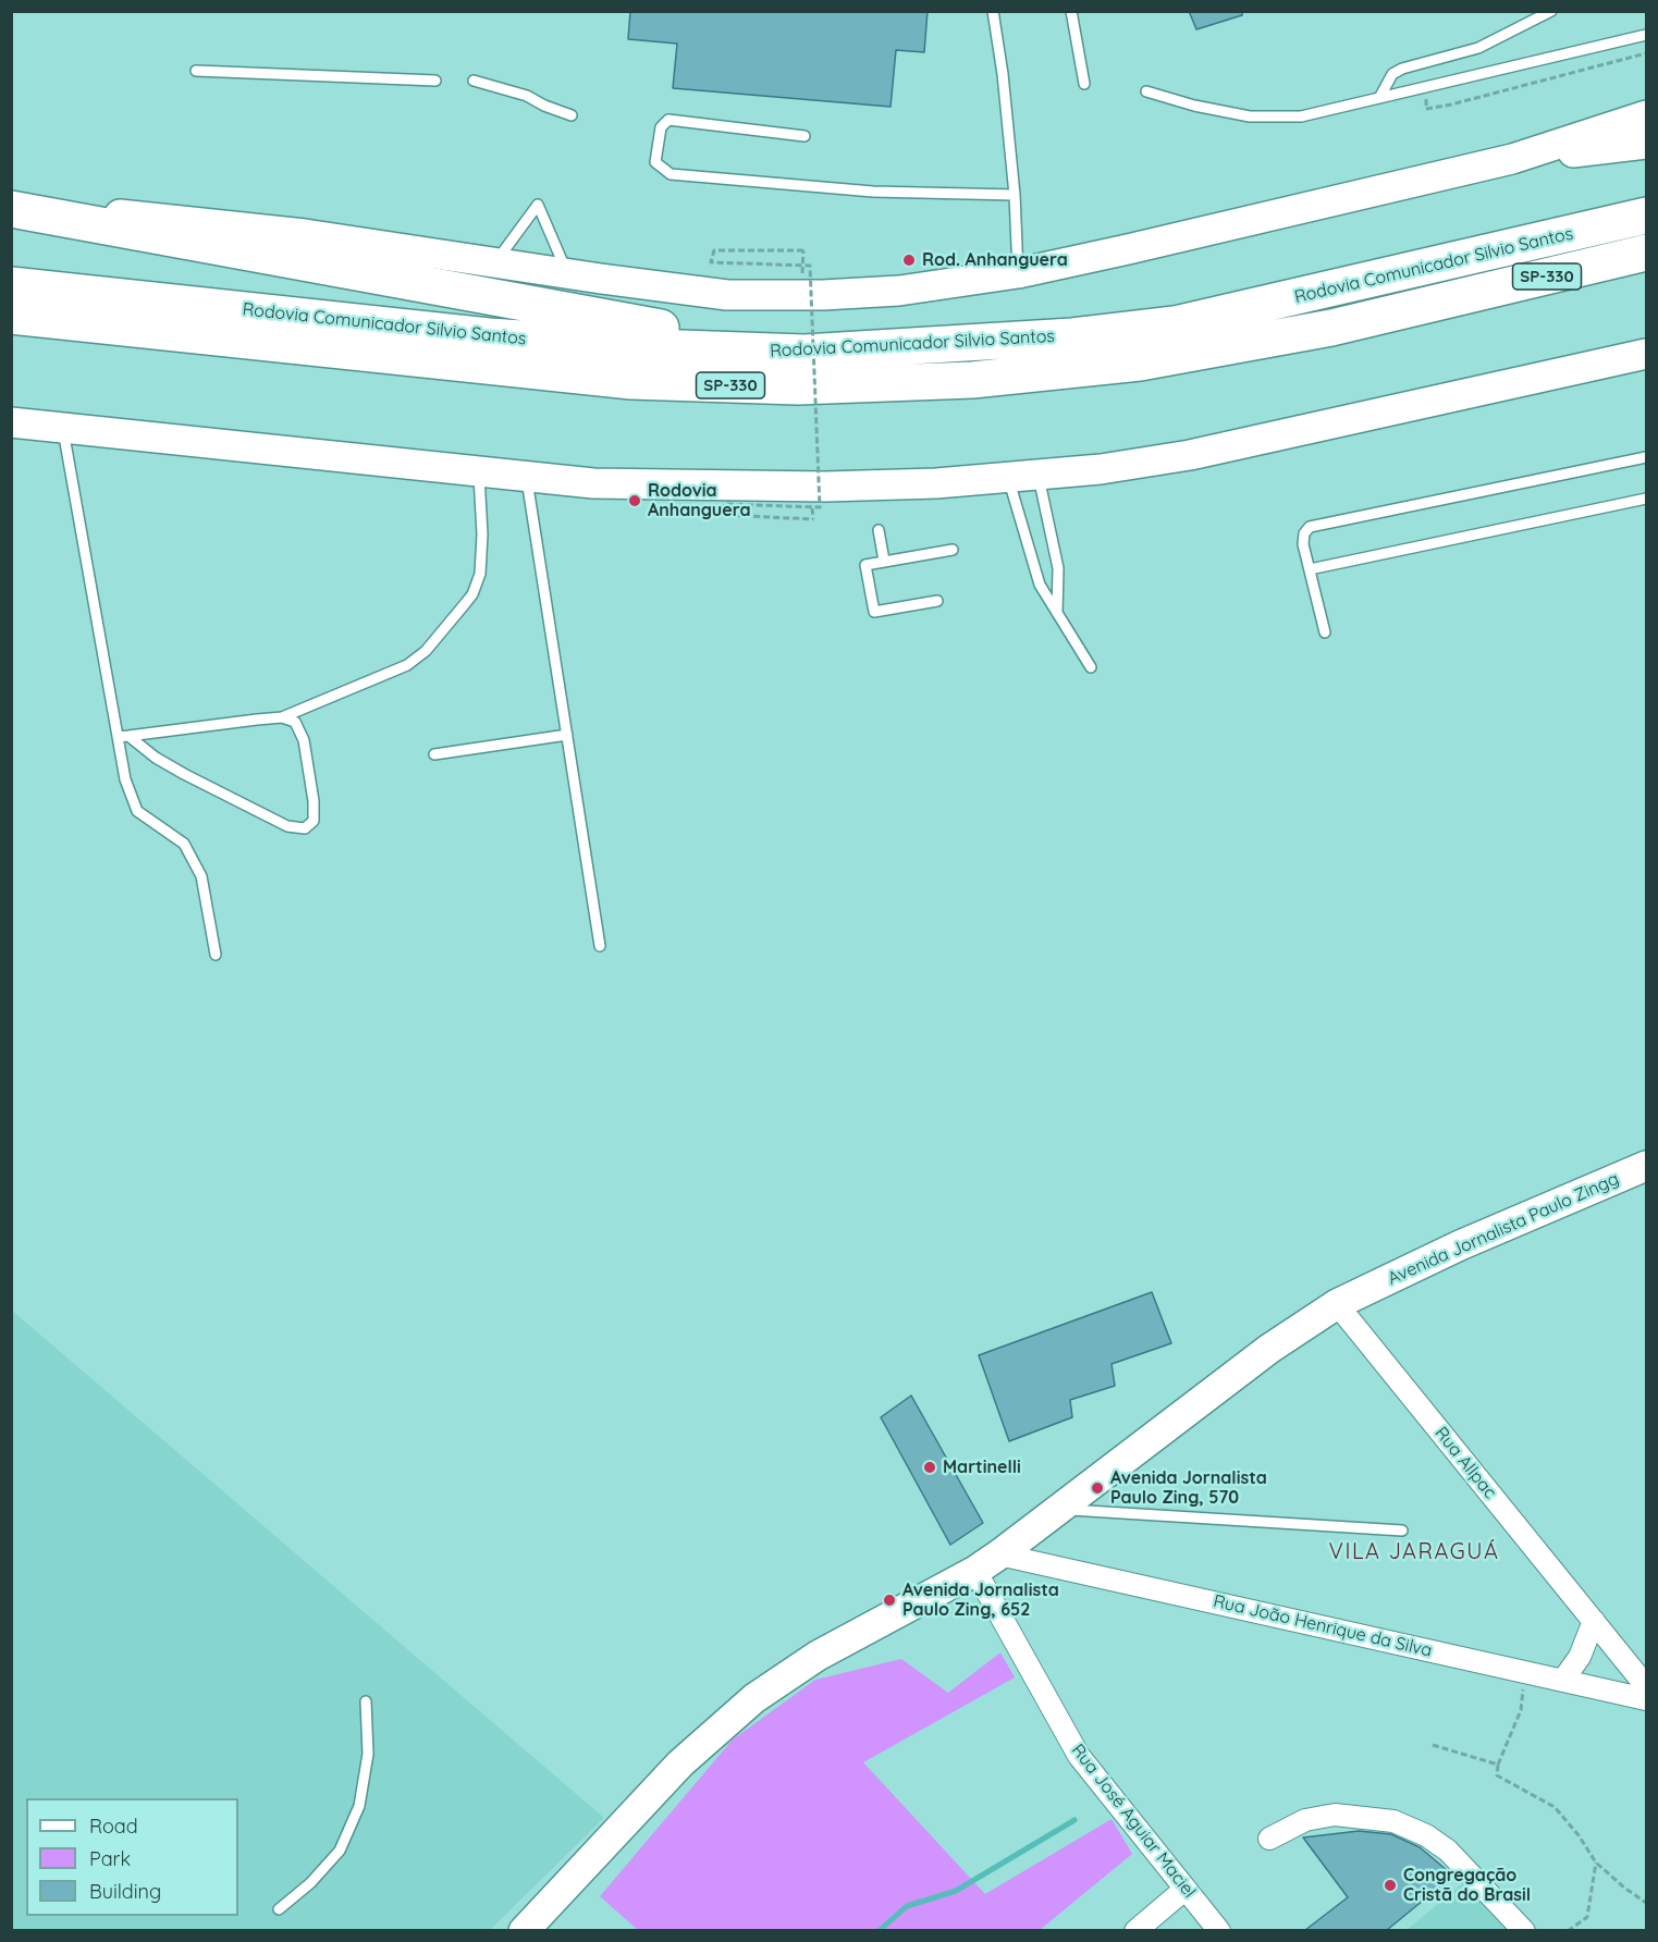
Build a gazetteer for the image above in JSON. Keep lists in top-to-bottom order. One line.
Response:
{"streets":{"highway":["Rodovia Comunicador Silvio Santos","SP-330"],"main road":["Avenida Jornalista Paulo Zingg"],"street":["Rua Allpac","Rua João Henrique da Silva","Rua José Aguiar Maciel"]},"crossings":[["Avenida Jornalista Paulo Zingg","Rua Allpac"],["Avenida Jornalista Paulo Zingg","Rua João Henrique da Silva"],["Avenida Jornalista Paulo Zingg","Rua José Aguiar Maciel"]],"districts":["VILA JARAGUÁ"],"places":["Rod. Anhanguera","Rodovia Anhanguera","Martinelli","Avenida Jornalista Paulo Zing, 570","Avenida Jornalista Paulo Zing, 652","Congregação Cristã do Brasil"],"legend":["Road","Park","Building"]}
